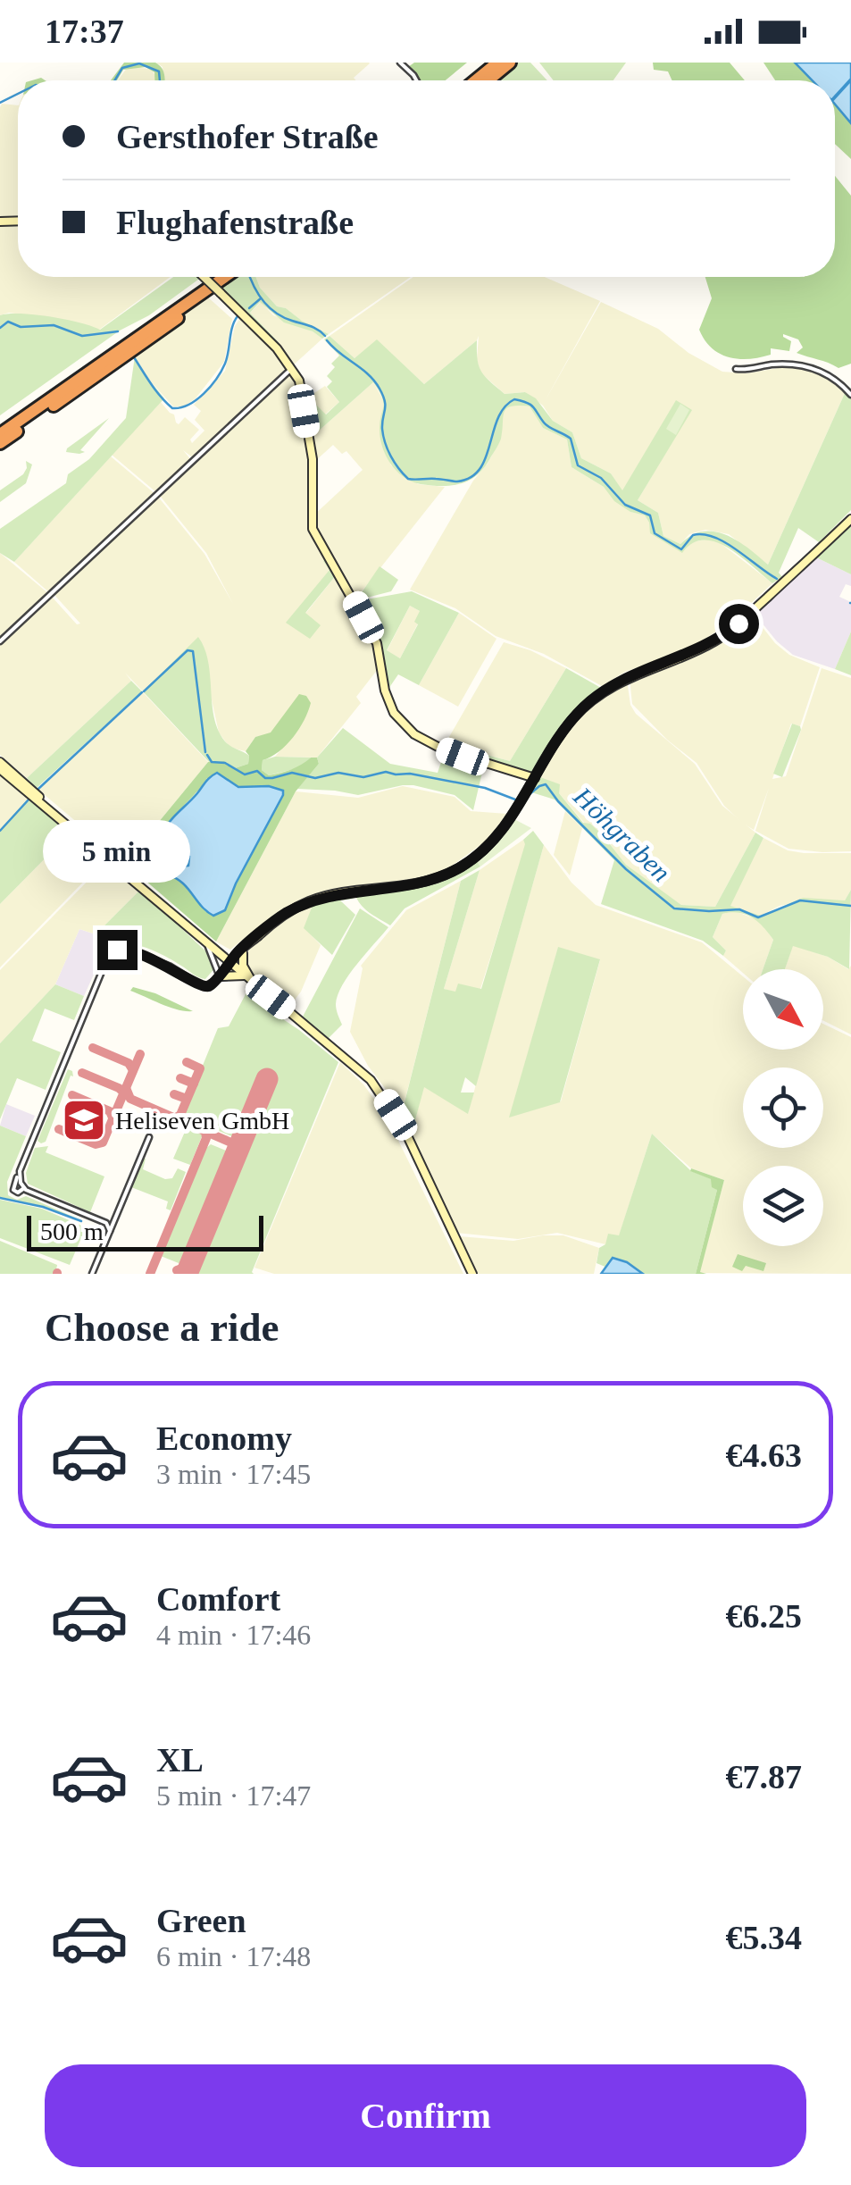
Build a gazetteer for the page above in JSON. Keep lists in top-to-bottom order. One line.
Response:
{"water":["Höhgraben"],"places":{"school or university":["Heliseven GmbH"]},"scale_bar":"500 m","north":"bottom right","page":{"status":"17:37","banner":["Gersthofer Straße","Flughafenstraße"],"bubble":"5 min","scale":"500 m","heading":"Choose a ride","list":[{"name":"Economy","note":"3 min · 17:45","value":"€4.63"},{"name":"Comfort","note":"4 min · 17:46","value":"€6.25"},{"name":"XL","note":"5 min · 17:47","value":"€7.87"},{"name":"Green","note":"6 min · 17:48","value":"€5.34"}],"buttons":"Confirm"}}
